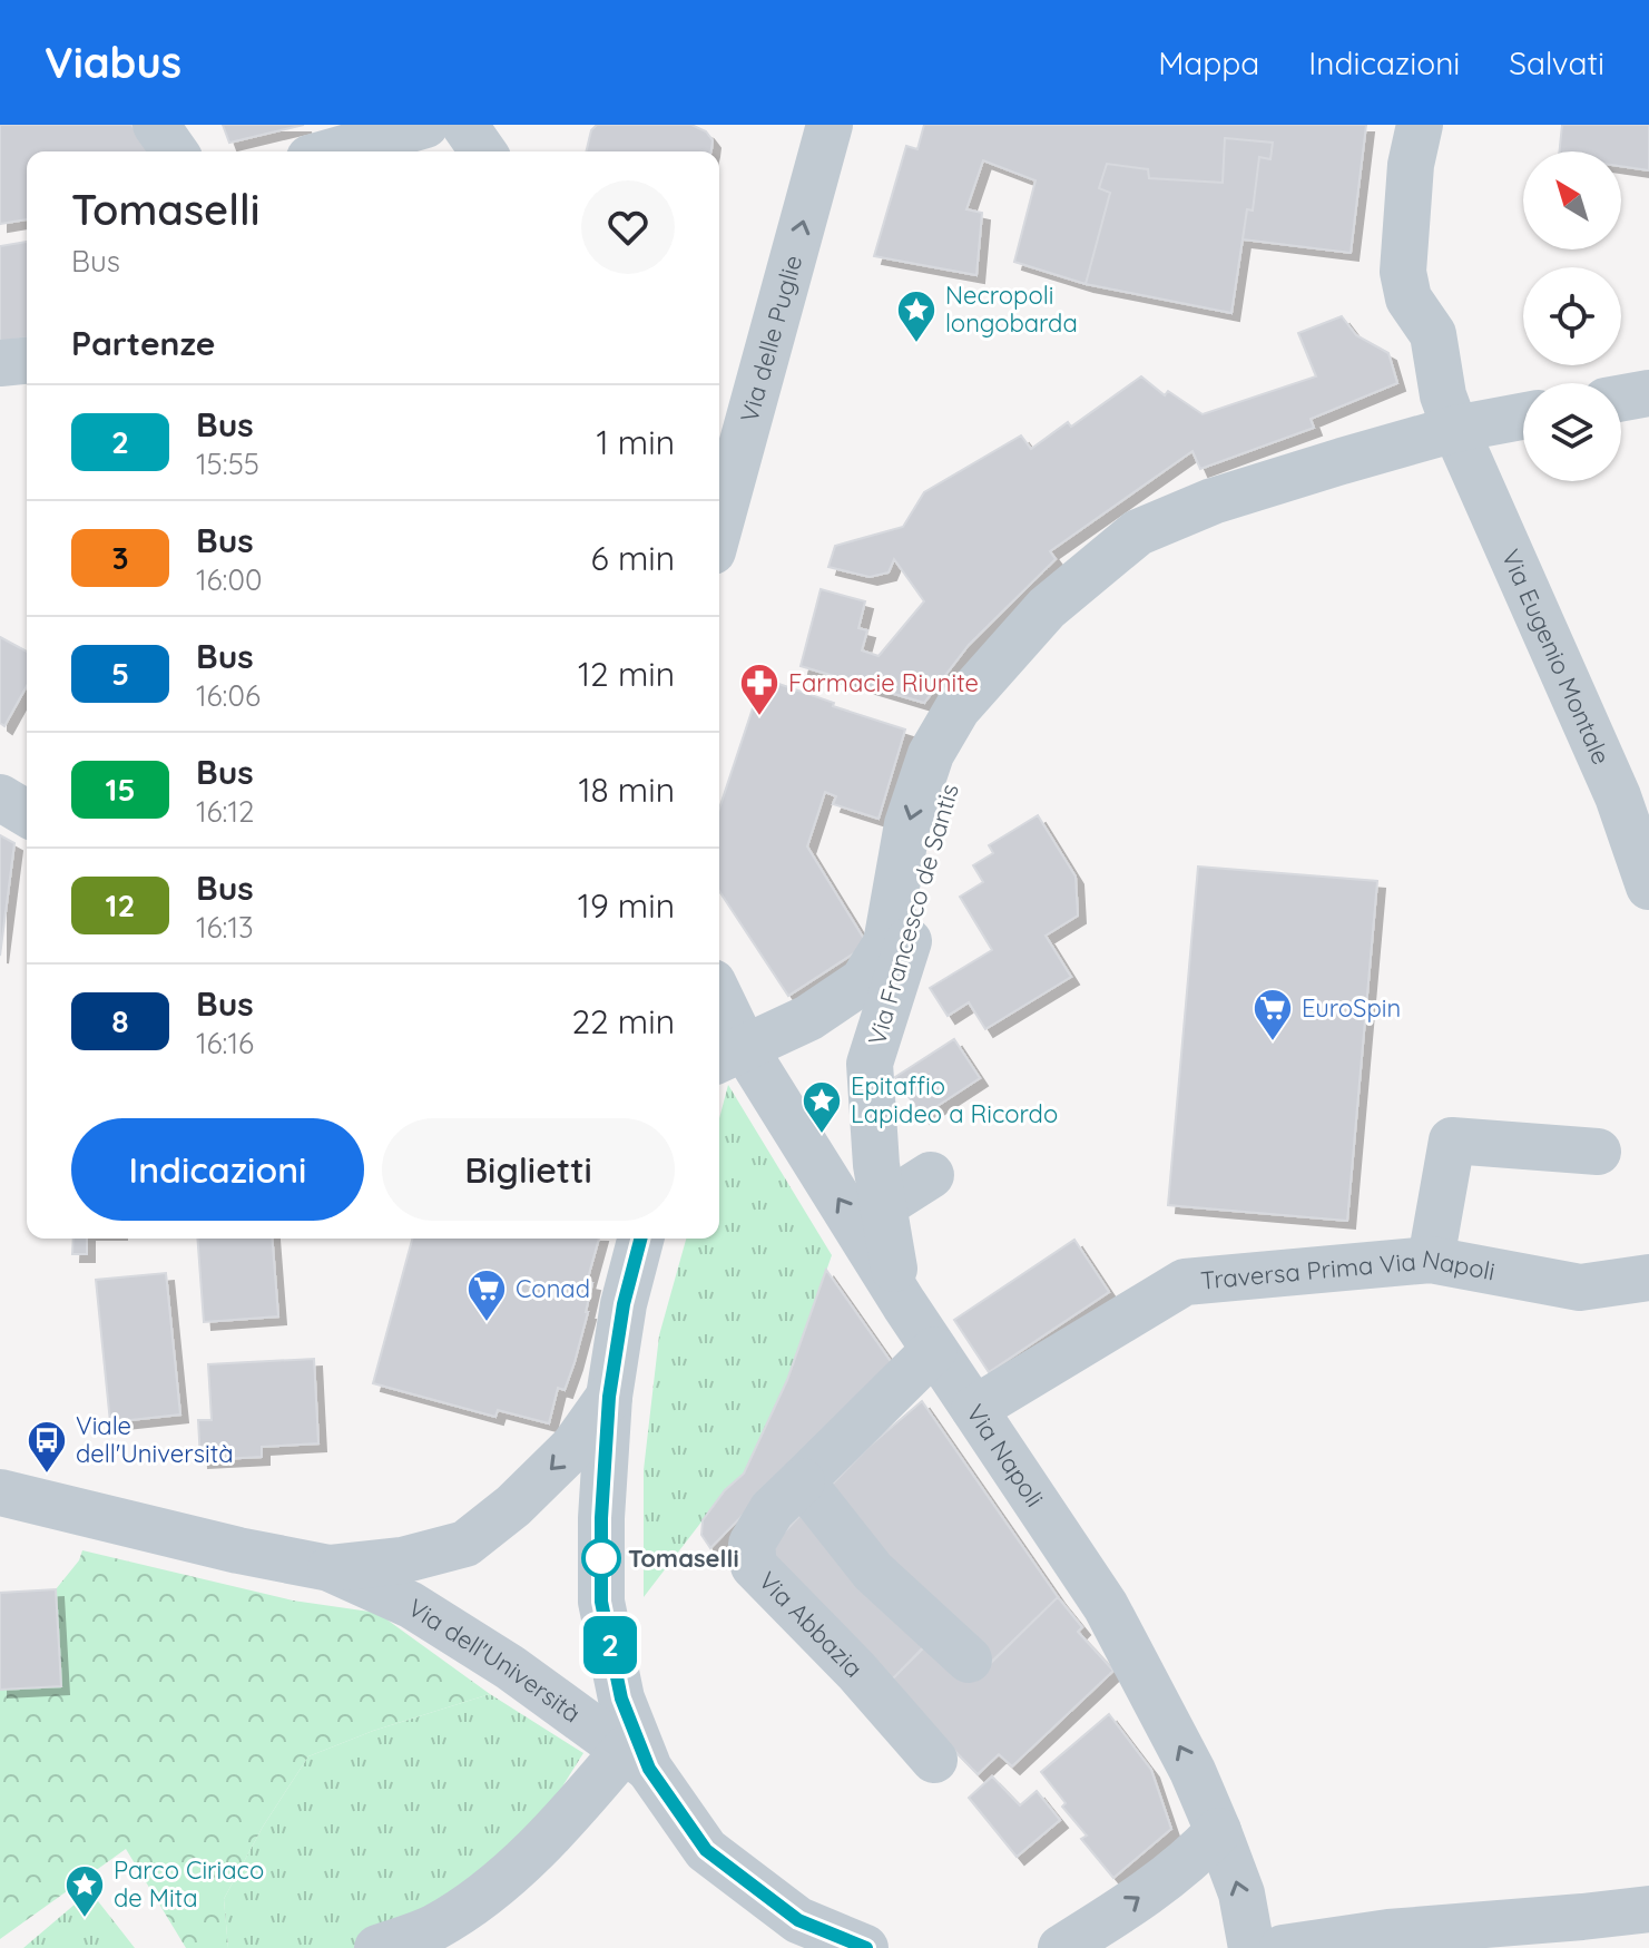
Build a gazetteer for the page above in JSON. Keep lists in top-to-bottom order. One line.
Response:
{"streets":{"street":["Via delle Puglie","Via Eugenio Montale","Via Francesco de Santis","Traversa Prima Via Napoli","Via Napoli","Via Abbazia","Via dell'Università"]},"crossings":[["Via Eugenio Montale","Via Francesco de Santis"],["Via Francesco de Santis","Via Napoli"],["Traversa Prima Via Napoli","Via Napoli"],["Via Napoli","Via Abbazia"]],"one_way":["Via delle Puglie","Via Napoli"],"places":{"place":["Necropoli longobarda","Epitaffio Lapideo a Ricordo","Parco Ciriaco de Mita"],"pharmacy":["Farmacie Riunite"],"supermarket":["EuroSpin","Conad"],"bus stop":["Viale dell'Università"],"other":["Tomaselli"]},"lines":["bus line 2"],"north":"top left","page":{"header":"Viabus","nav":["Mappa","Indicazioni","Salvati"],"on_map":"2","heading":[["Tomaselli","Bus"],"Partenze"],"list":[{"mark":"2","name":"Bus","note":"15:55","value":"1 min"},{"mark":"3","name":"Bus","note":"16:00","value":"6 min"},{"mark":"5","name":"Bus","note":"16:06","value":"12 min"},{"mark":"15","name":"Bus","note":"16:12","value":"18 min"},{"mark":"12","name":"Bus","note":"16:13","value":"19 min"},{"mark":"8","name":"Bus","note":"16:16","value":"22 min"}],"buttons":["Indicazioni","Biglietti"]}}
